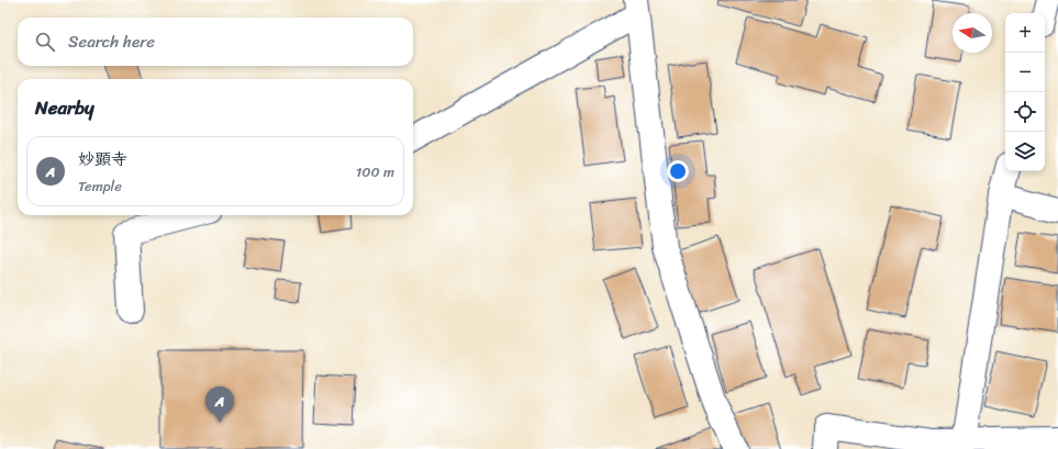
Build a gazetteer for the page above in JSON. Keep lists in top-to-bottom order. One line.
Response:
{"north":"left","page":{"map_buttons":["+","−"],"search":"Search here","heading":"Nearby","list":[{"mark":"A","name":"妙顕寺","note":"Temple","value":"100 m"}],"pins":"A"}}
